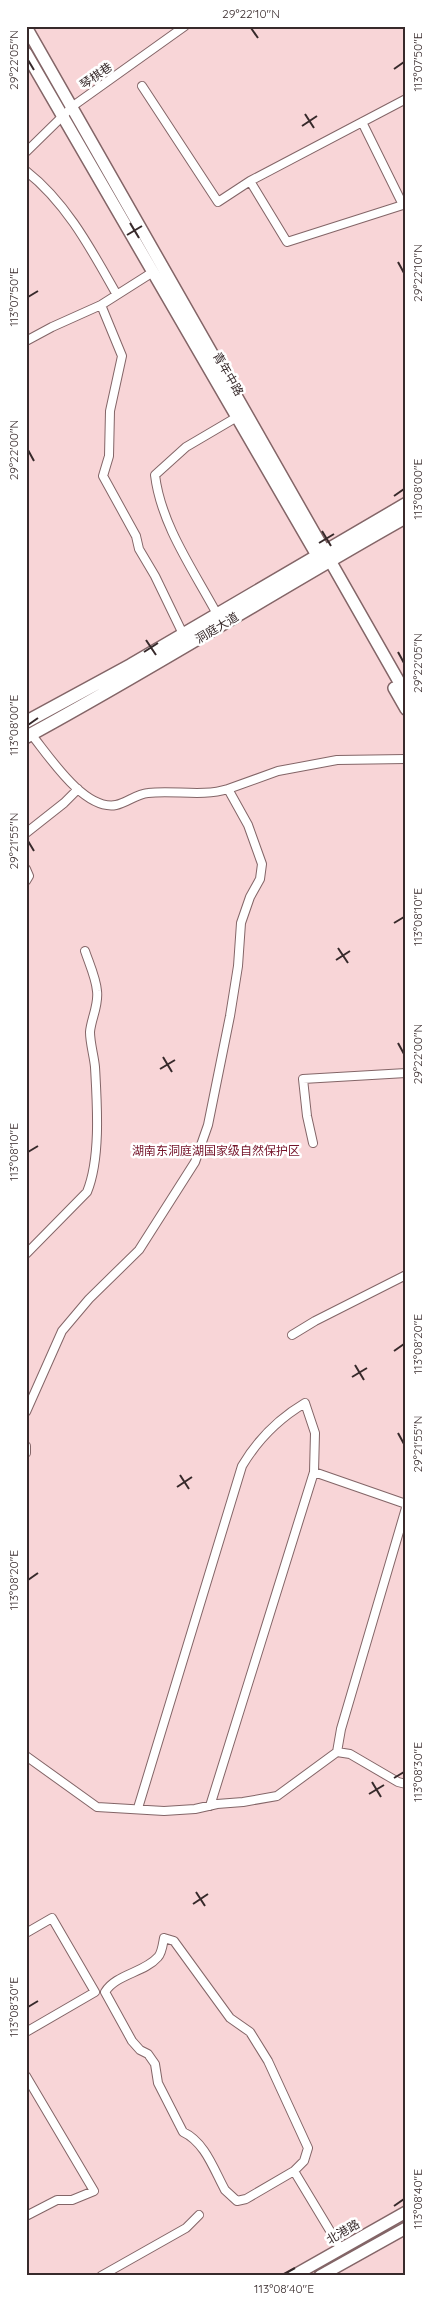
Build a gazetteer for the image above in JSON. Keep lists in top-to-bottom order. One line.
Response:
{"streets":{"main road":["青年中路","洞庭大道","北港路"],"street":["琴棋巷"]},"crossings":[["琴棋巷","青年中路"],["青年中路","洞庭大道"]],"parks":["湖南东洞庭湖国家级自然保护区"],"coordinates":["29°22'10\"N","29°22'05\"N","113°07'50\"E","29°22'00\"N","113°08'00\"E","29°21'55\"N","113°08'10\"E","113°08'20\"E","113°08'30\"E","113°08'40\"E"]}
